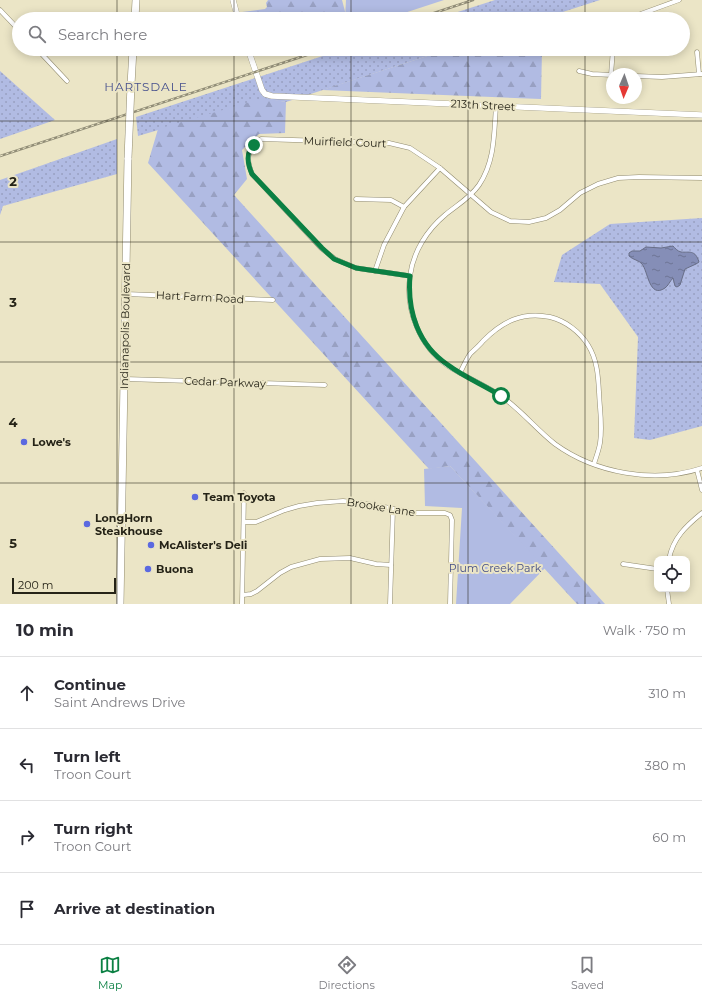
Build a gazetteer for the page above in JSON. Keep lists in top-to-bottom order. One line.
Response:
{"streets":{"highway":["Indianapolis Boulevard"],"street":["213th Street","Muirfield Court","Hart Farm Road","Cedar Parkway","Brooke Lane"]},"crossings":[["Hart Farm Road","Indianapolis Boulevard"],["Indianapolis Boulevard","Cedar Parkway"]],"districts":["HARTSDALE"],"parks":["Plum Creek Park"],"places":["Lowe's","Team Toyota","LongHorn Steakhouse","McAlister's Deli","Buona"],"scale_bar":"200 m","north":"bottom","page":{"search":"Search here","scale":"200 m","heading":["10 min","Walk · 750 m"],"list":[["Continue","Saint Andrews Drive","310 m"],["Turn left","Troon Court","380 m"],["Turn right","Troon Court","60 m"],"Arrive at destination"],"nav":["Map","Directions","Saved"]},"grid":{"rows":["2","3","4","5"]}}
